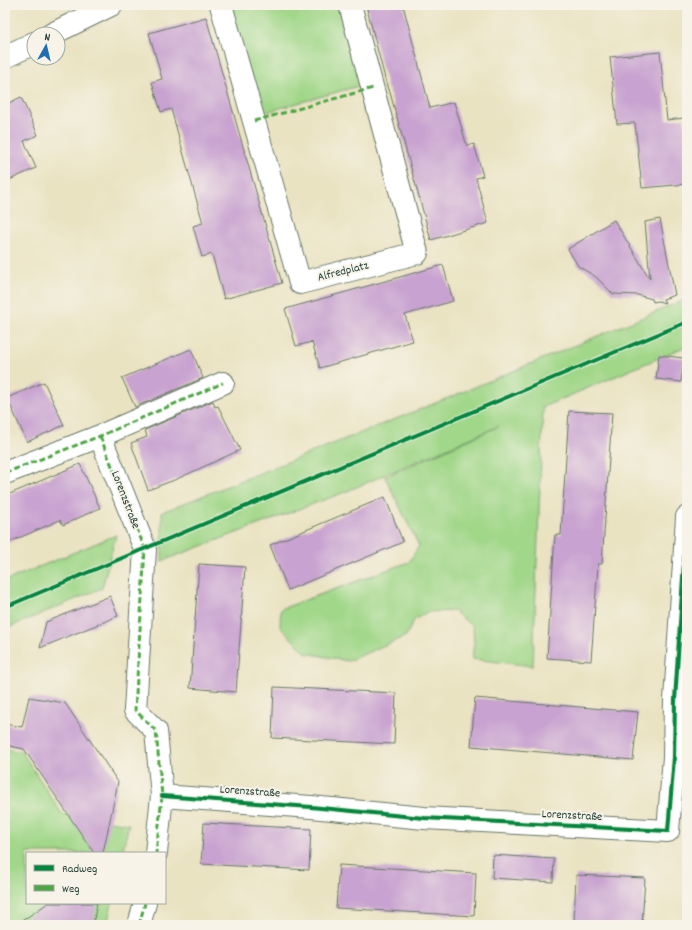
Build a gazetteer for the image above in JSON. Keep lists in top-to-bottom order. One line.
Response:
{"streets":{"street":["Alfredplatz","Lorenzstraße"]},"legend":["Radweg","Weg"],"north":"top"}
